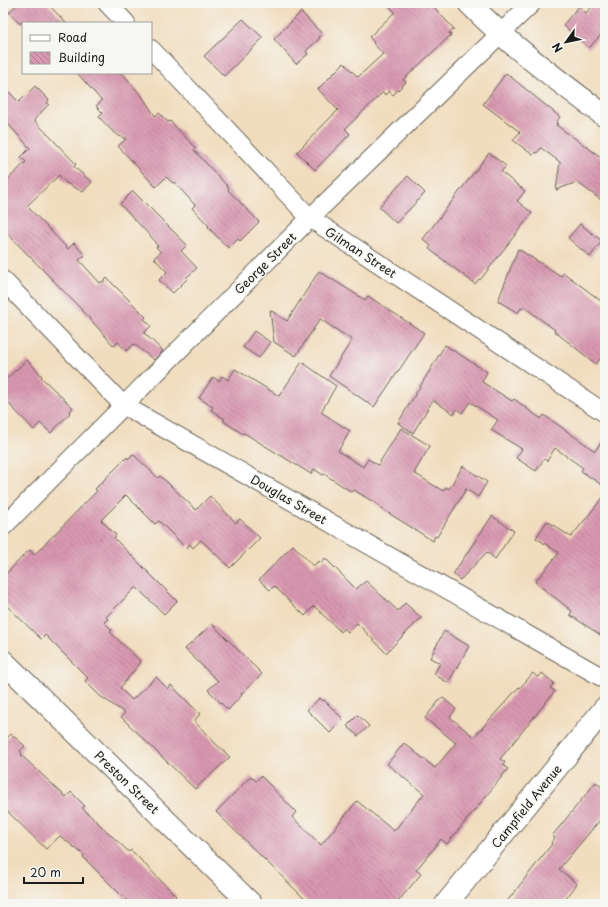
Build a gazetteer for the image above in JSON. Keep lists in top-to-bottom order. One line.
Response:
{"streets":{"street":["Gilman Street","George Street","Douglas Street","Preston Street","Campfield Avenue"]},"crossings":[["Gilman Street","George Street"],["George Street","Douglas Street"]],"legend":["Road","Building"],"scale_bar":"20 m","north":"bottom left"}
